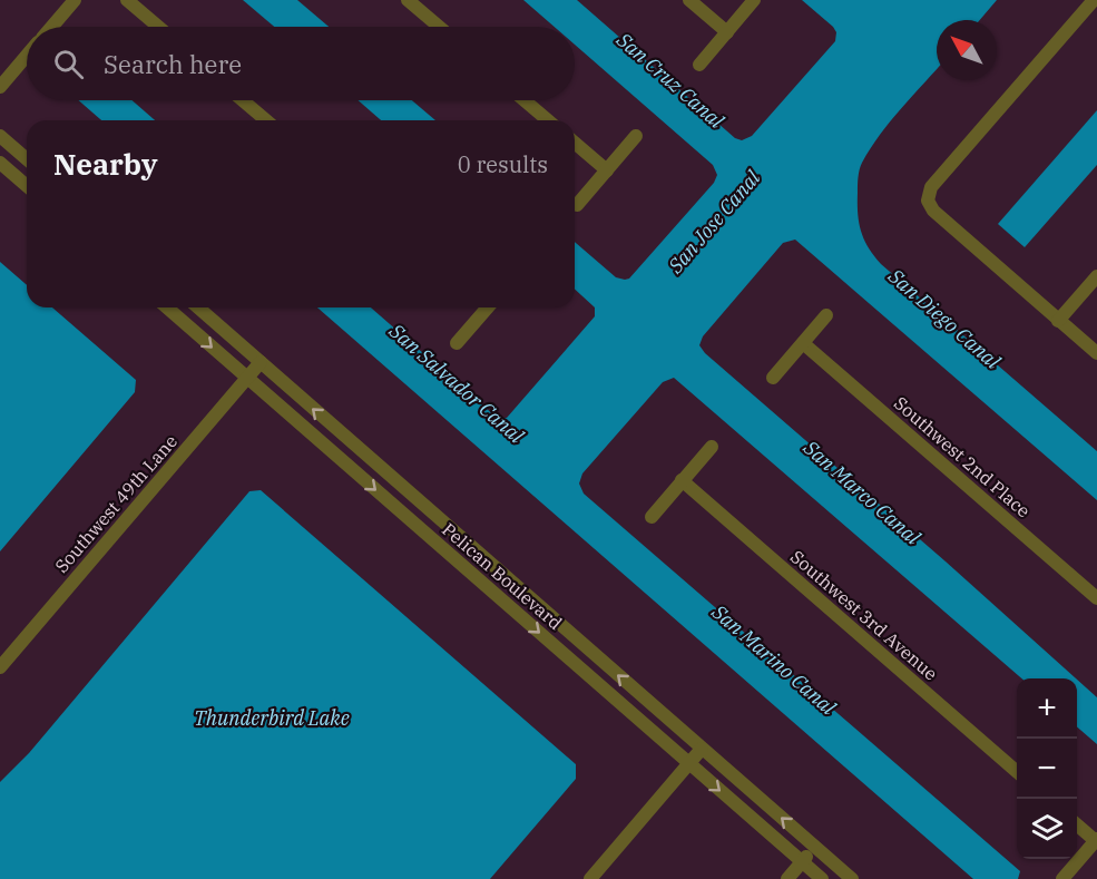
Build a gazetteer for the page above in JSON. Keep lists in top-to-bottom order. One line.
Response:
{"streets":{"street":["Southwest 2nd Place","Southwest 49th Lane","Pelican Boulevard","Southwest 3rd Avenue"]},"crossings":[["Southwest 49th Lane","Pelican Boulevard"]],"water":["San Cruz Canal","San Jose Canal","San Diego Canal","San Salvador Canal","San Marco Canal","San Marino Canal","Thunderbird Lake"],"north":"top left","page":{"search":"Search here","heading":["Nearby","0 results"],"map_buttons":["+","−"]}}
